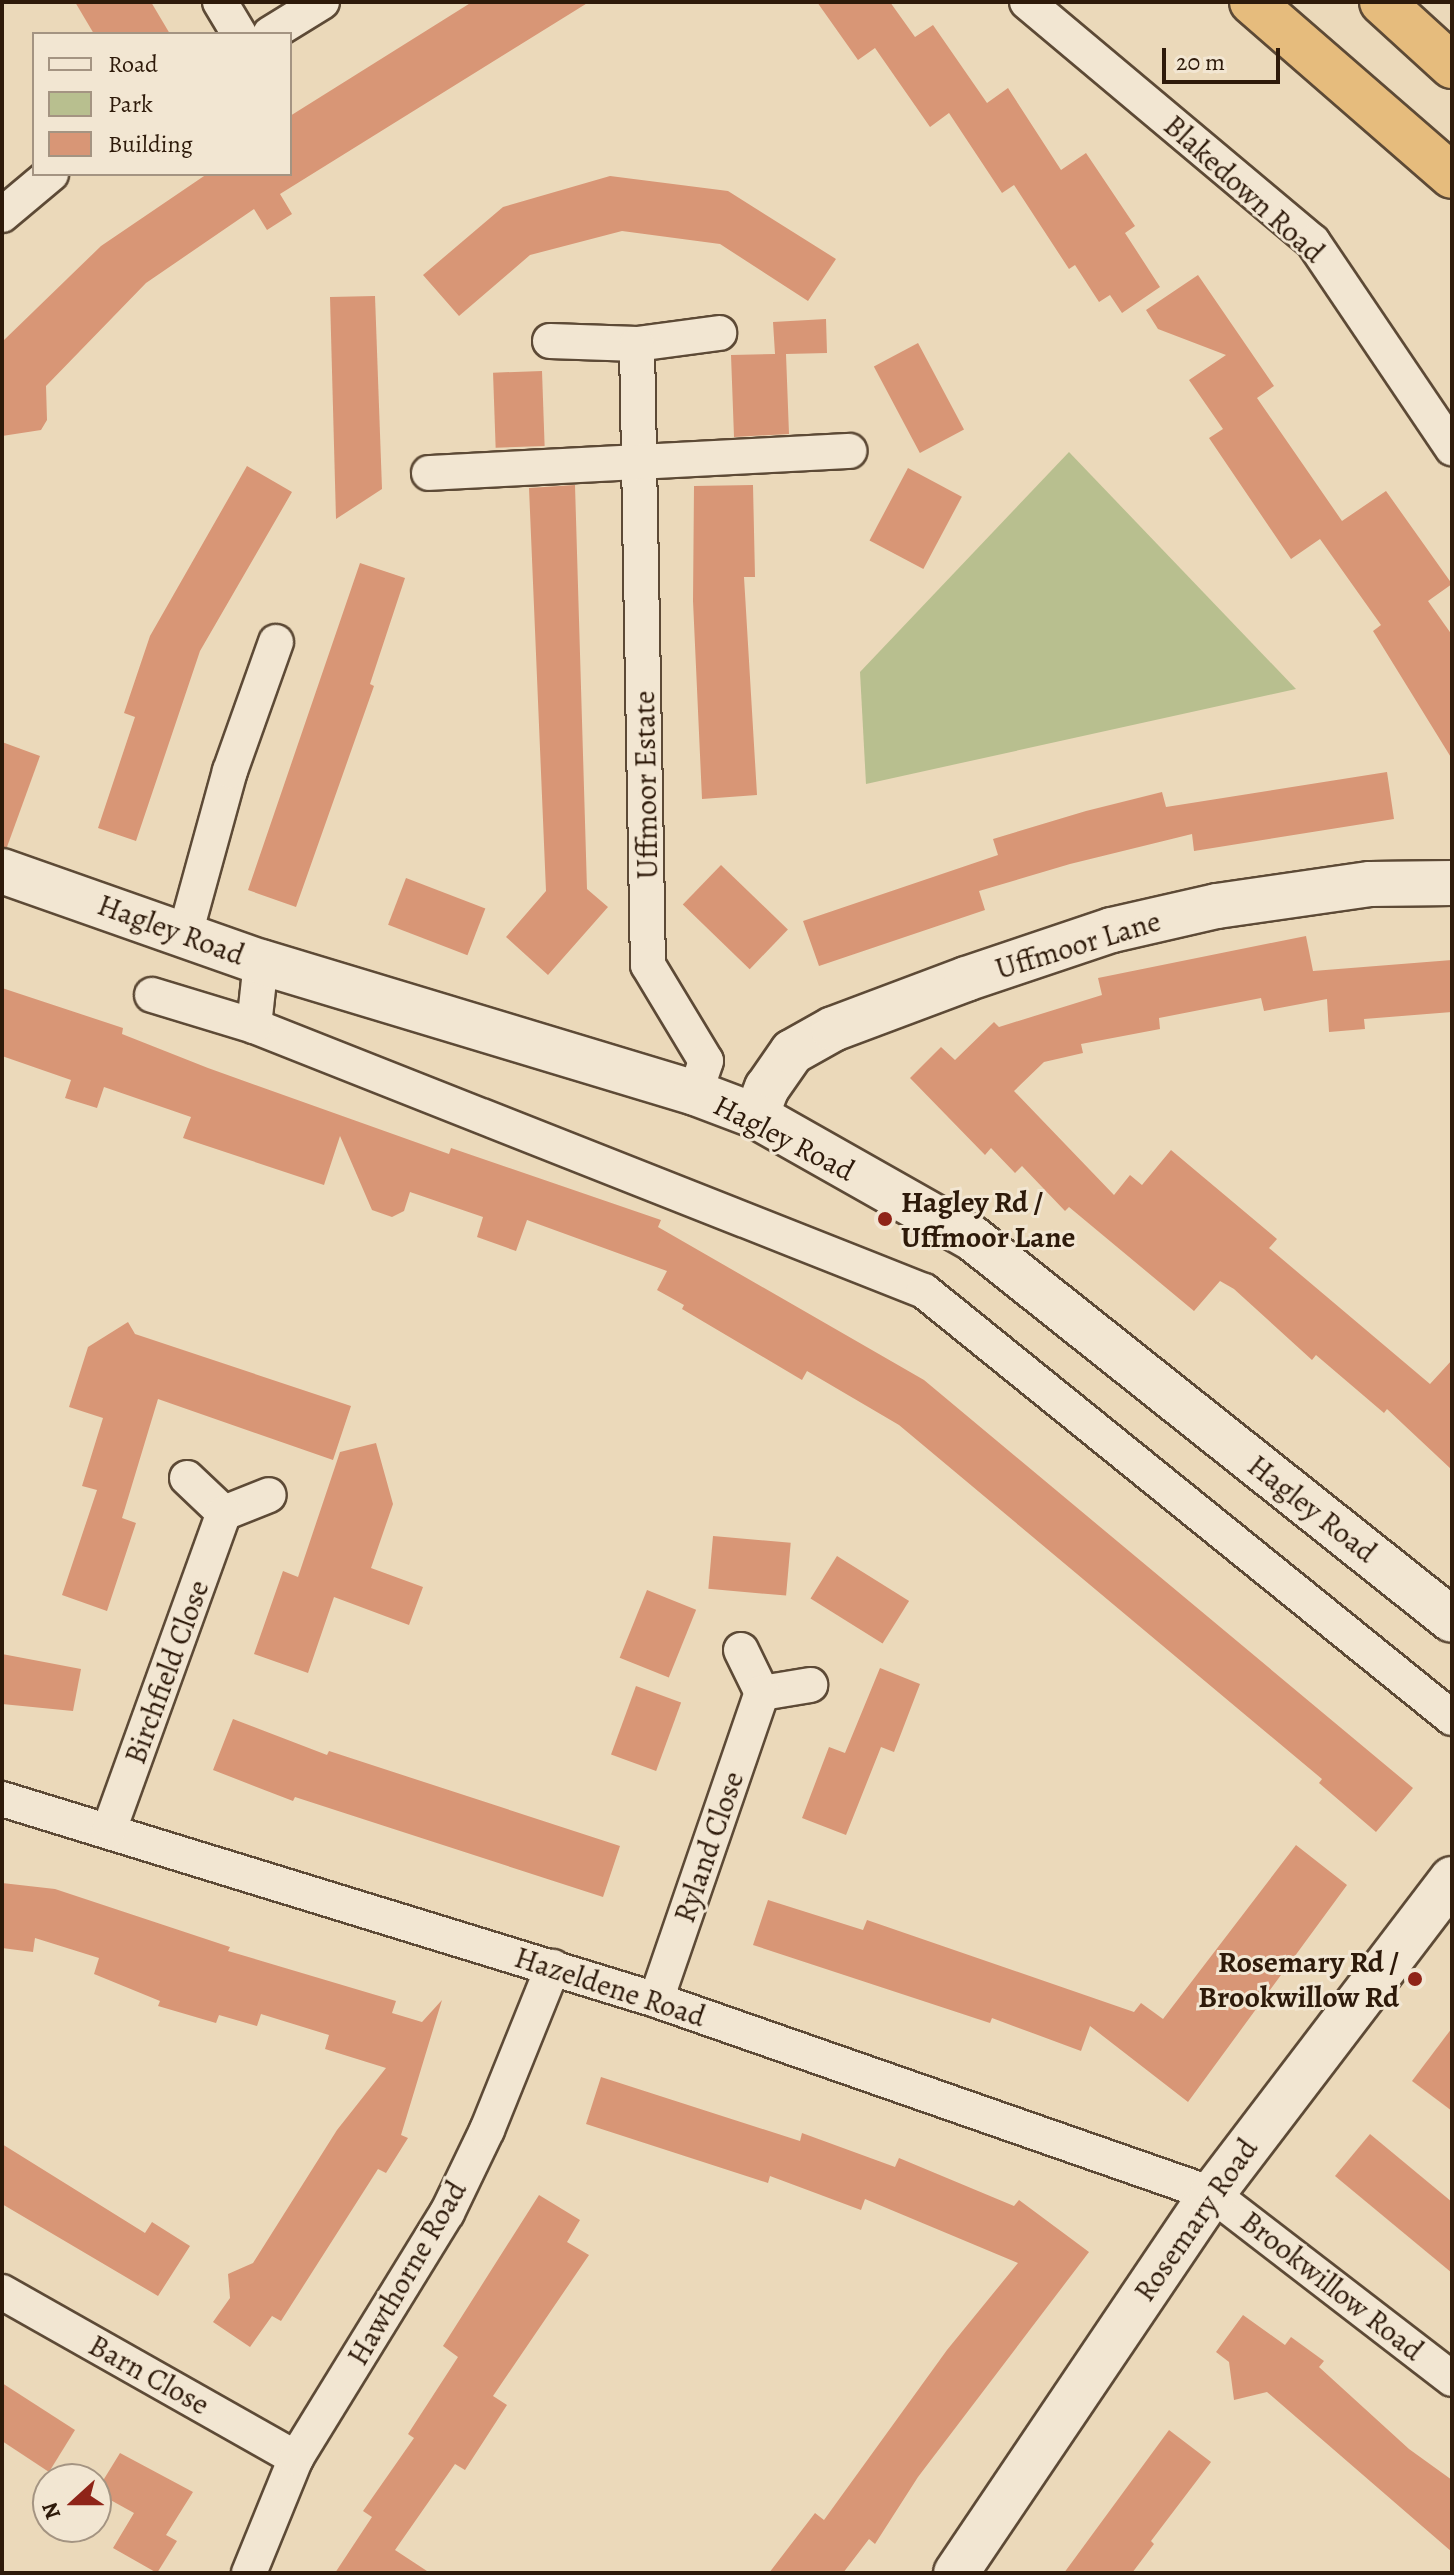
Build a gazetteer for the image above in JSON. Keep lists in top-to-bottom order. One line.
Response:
{"streets":{"main road":["Hagley Road","Uffmoor Lane","Rosemary Road"],"street":["Blakedown Road","Uffmoor Estate","Birchfield Close","Ryland Close","Hazeldene Road","Hawthorne Road","Brookwillow Road","Barn Close"]},"crossings":[["Uffmoor Estate","Hagley Road"],["Hagley Road","Uffmoor Lane"],["Birchfield Close","Hazeldene Road"],["Ryland Close","Hazeldene Road"],["Hazeldene Road","Rosemary Road"],["Hazeldene Road","Hawthorne Road"],["Hazeldene Road","Brookwillow Road"],["Rosemary Road","Brookwillow Road"],["Hawthorne Road","Barn Close"]],"places":["Hagley Rd / Uffmoor Lane","Rosemary Rd / Brookwillow Rd"],"legend":["Road","Park","Building"],"scale_bar":"20 m","north":"left"}
